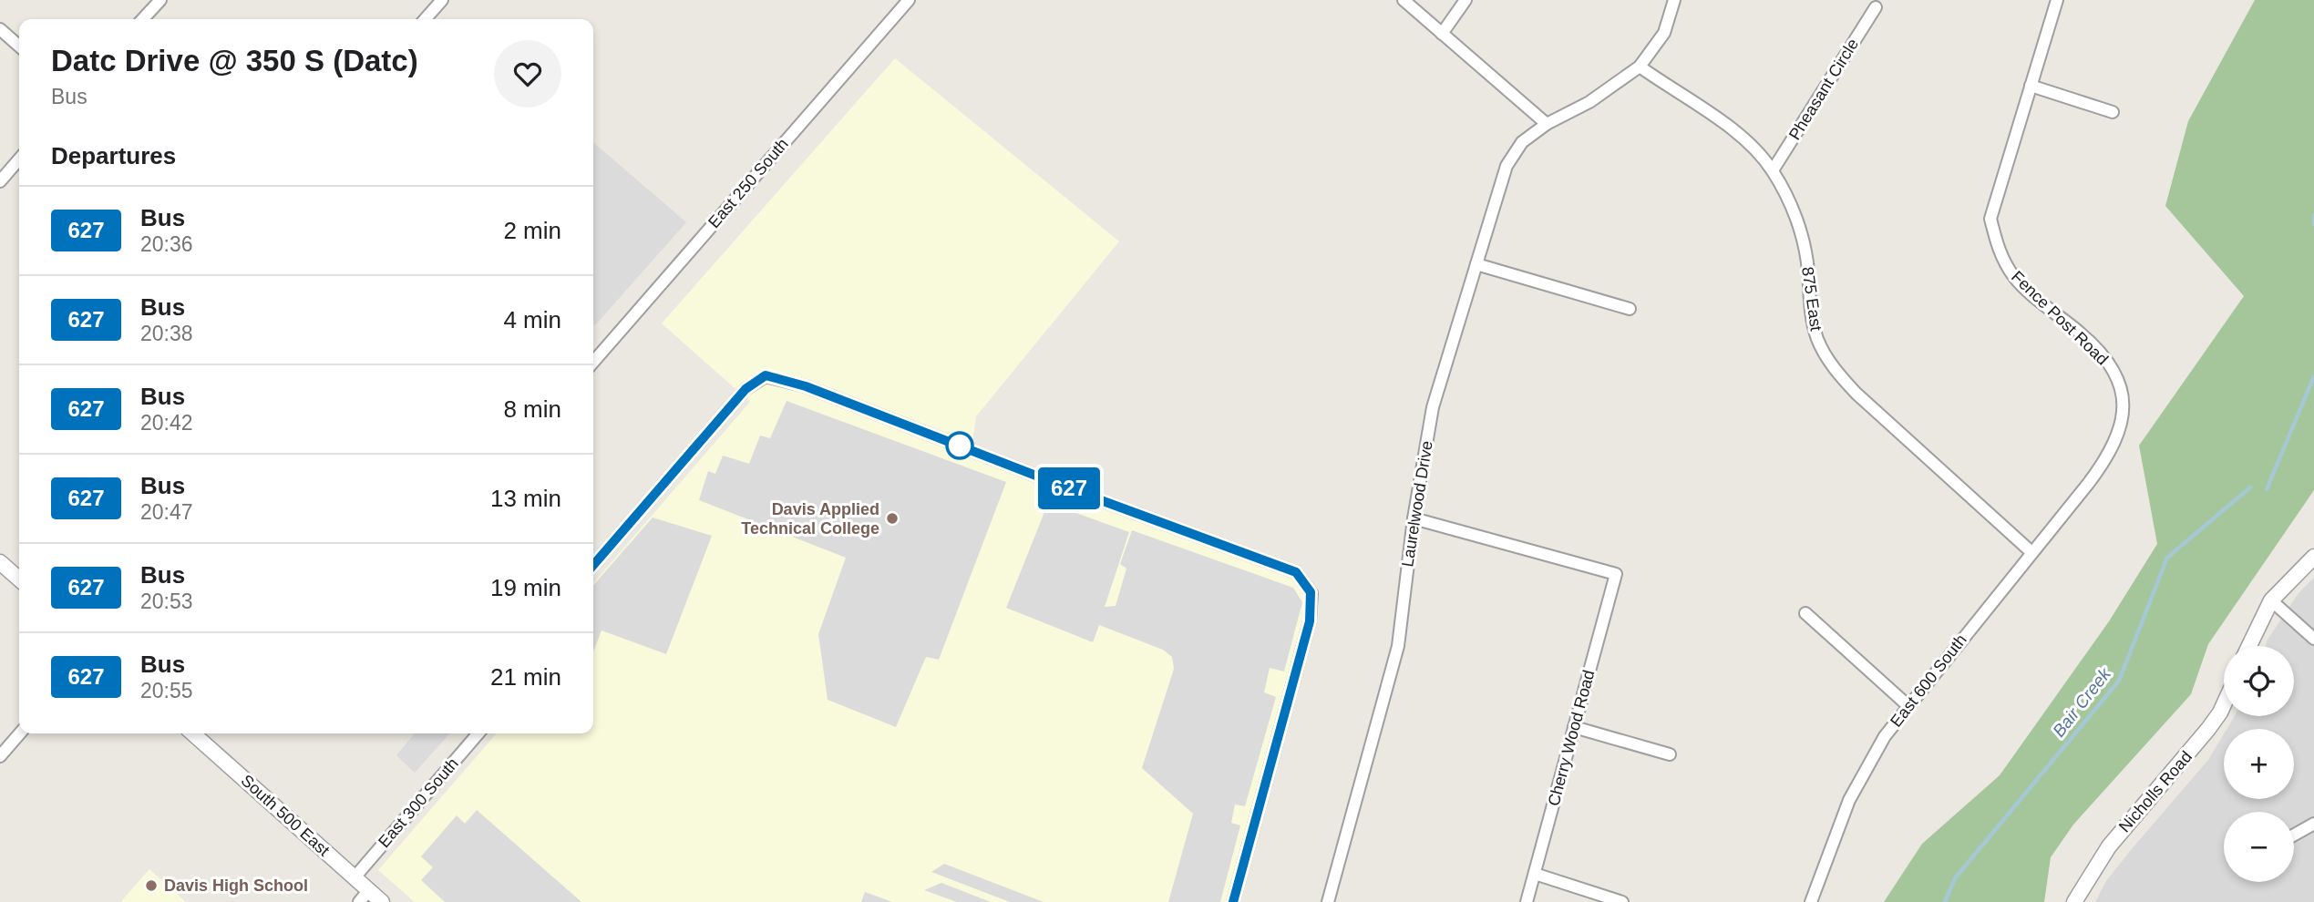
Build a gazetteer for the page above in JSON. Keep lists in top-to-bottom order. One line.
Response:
{"streets":{"street":["Pheasant Circle","East 250 South","875 East","Fence Post Road","Laurelwood Drive","East 600 South","Cherry Wood Road","Nicholls Road","East 300 South","South 500 East"]},"crossings":[["Pheasant Circle","875 East"],["875 East","Laurelwood Drive"],["875 East","East 600 South"],["Fence Post Road","East 600 South"],["Laurelwood Drive","Cherry Wood Road"],["East 300 South","South 500 East"]],"water":["Bair Creek"],"places":["Davis Applied Technical College","Davis High School"],"lines":["bus line 627"],"page":{"on_map":"627","heading":[["Datc Drive @ 350 S (Datc)","Bus"],"Departures"],"list":[{"mark":"627","name":"Bus","note":"20:36","value":"2 min"},{"mark":"627","name":"Bus","note":"20:38","value":"4 min"},{"mark":"627","name":"Bus","note":"20:42","value":"8 min"},{"mark":"627","name":"Bus","note":"20:47","value":"13 min"},{"mark":"627","name":"Bus","note":"20:53","value":"19 min"},{"mark":"627","name":"Bus","note":"20:55","value":"21 min"}],"map_buttons":["+","−"]}}
